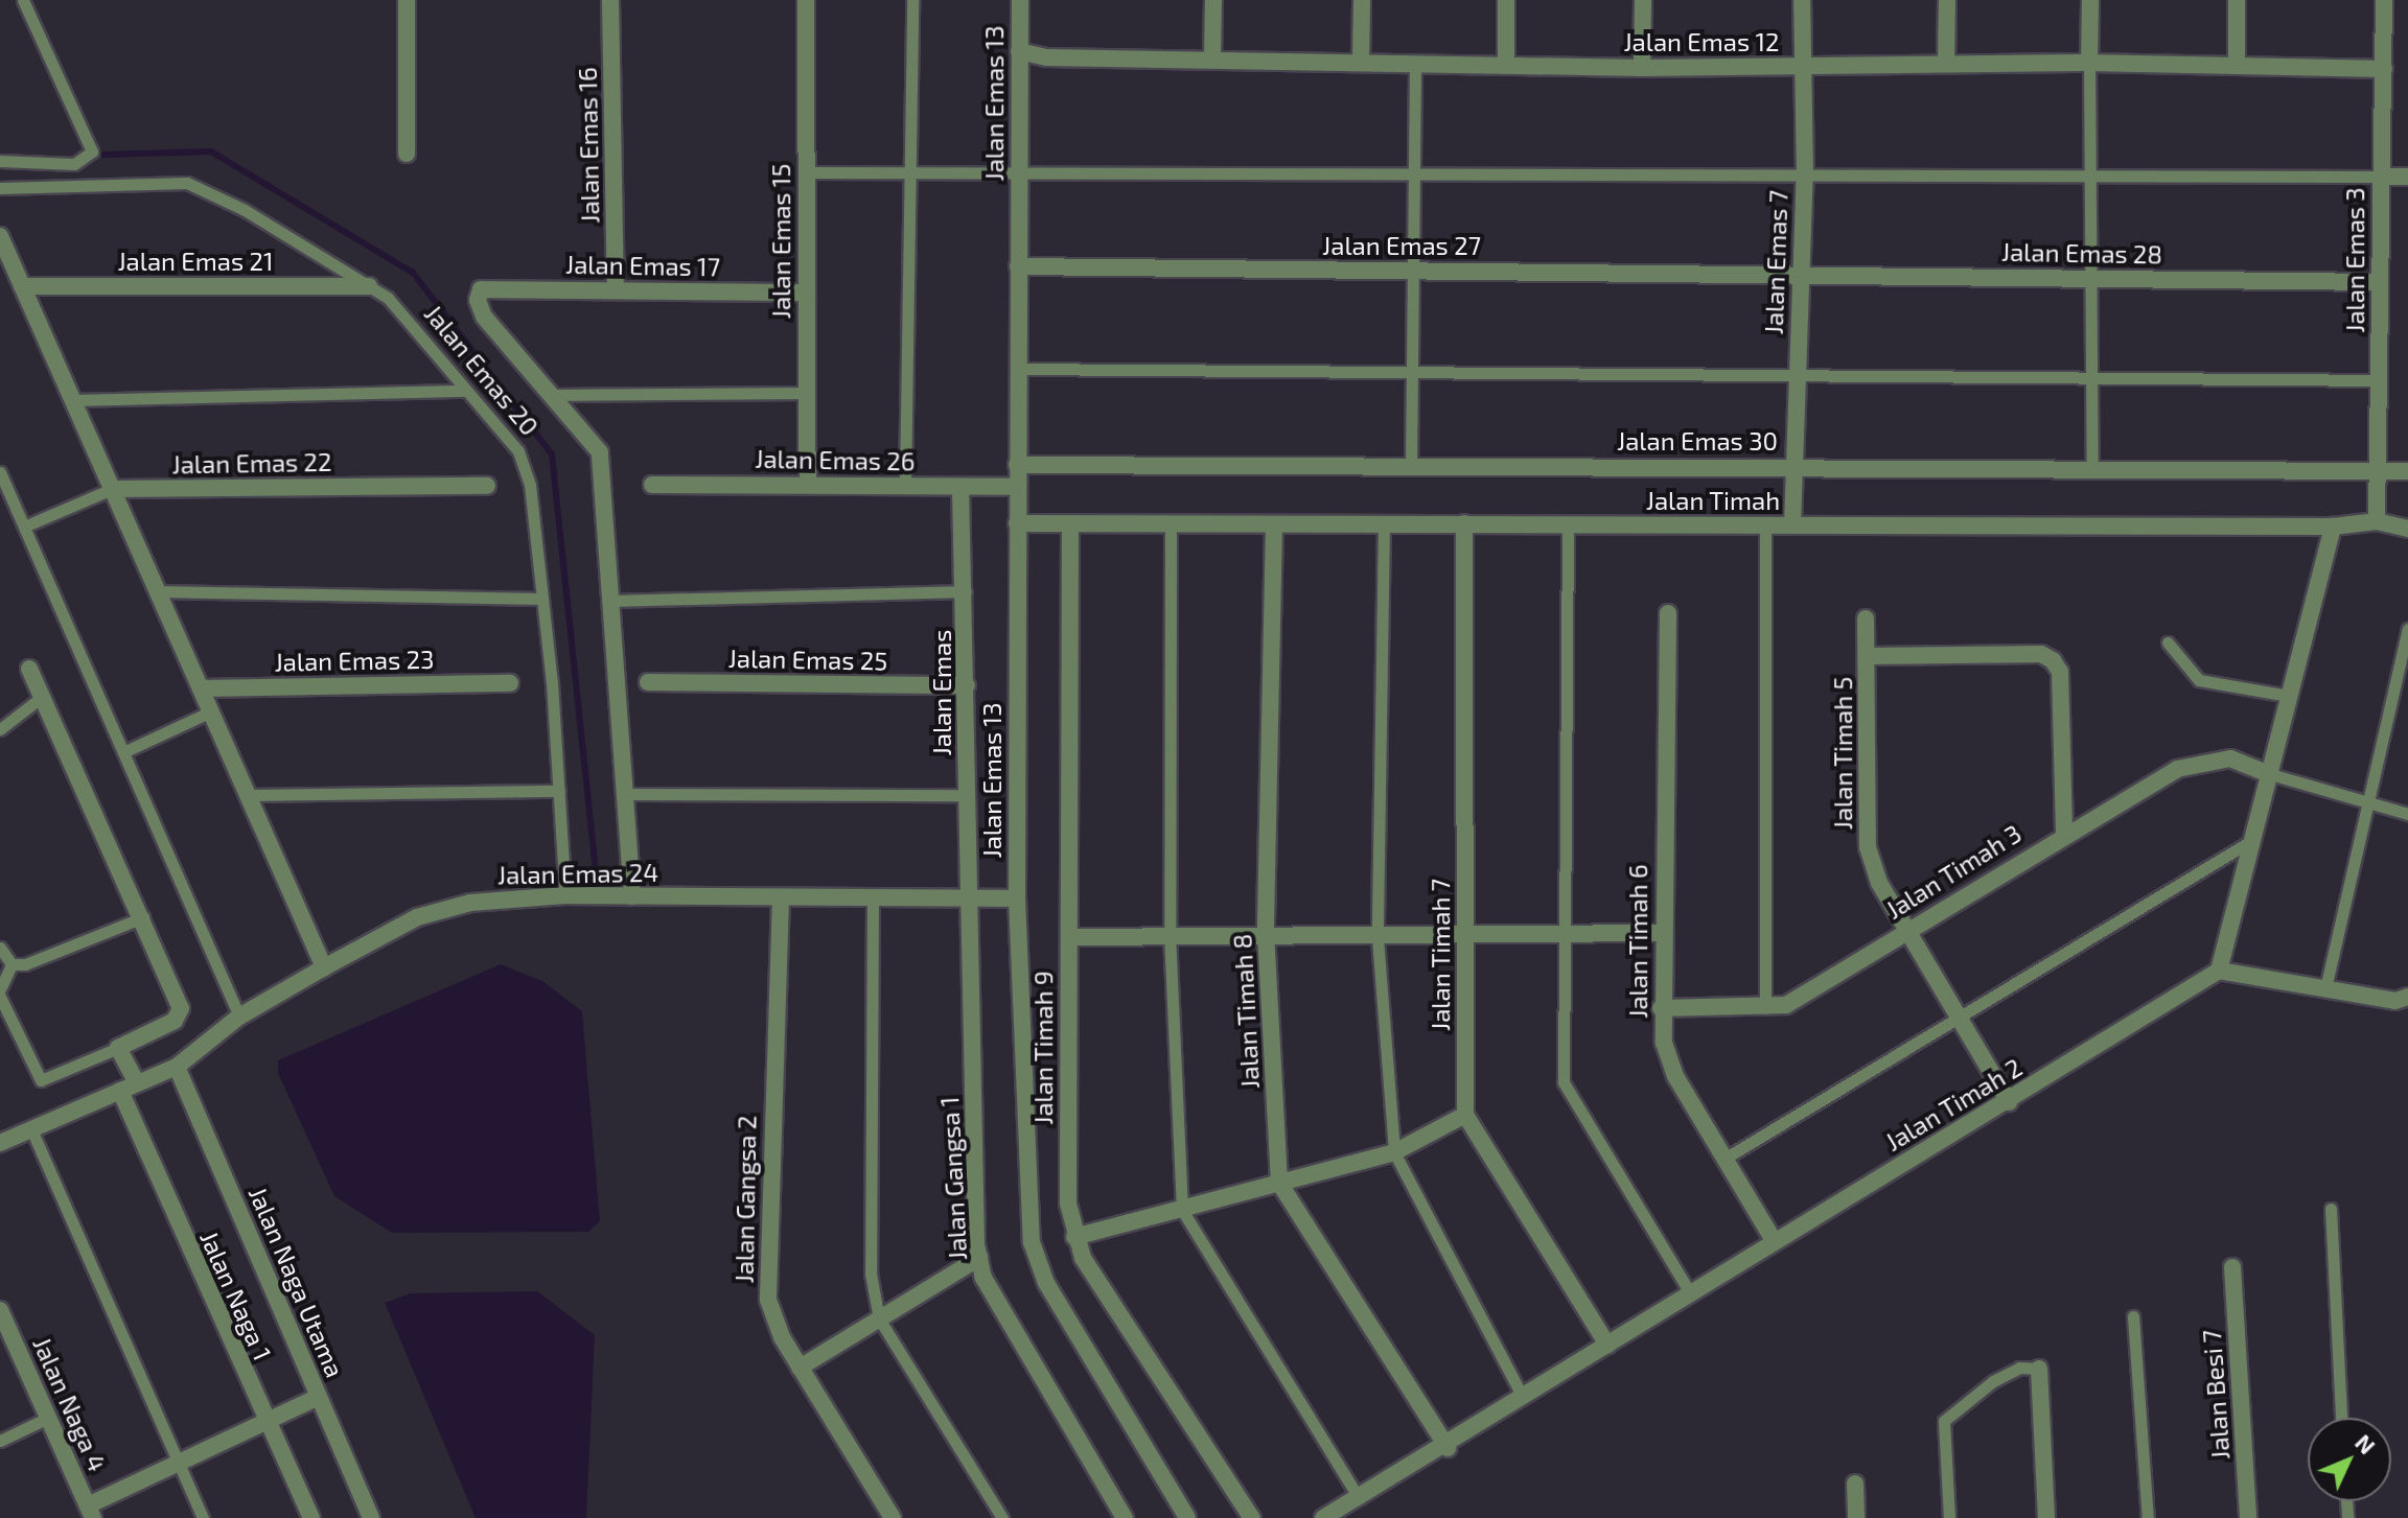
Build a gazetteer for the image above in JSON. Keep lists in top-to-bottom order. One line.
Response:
{"streets":{"street":["Jalan Emas 12","Jalan Emas 13","Jalan Emas 16","Jalan Emas 15","Jalan Emas 27","Jalan Emas 28","Jalan Emas 3","Jalan Emas 21","Jalan Emas 7","Jalan Emas 17","Jalan Emas 30","Jalan Emas 26","Jalan Emas 22","Jalan Timah","Jalan Emas 25","Jalan Emas 23","Jalan Emas","Jalan Timah 5","Jalan Timah 3","Jalan Emas 24","Jalan Timah 6","Jalan Timah 7","Jalan Timah 8","Jalan Timah 9","Jalan Timah 2","Jalan Gangsa 1","Jalan Gangsa 2","Jalan Naga Utama","Jalan Naga 1","Jalan Besi 7","Jalan Naga 4"],"lane":["Jalan Emas 20"]},"crossings":[["Jalan Emas 12","Jalan Emas 13"],["Jalan Emas 12","Jalan Emas 3"],["Jalan Emas 12","Jalan Emas 7"],["Jalan Emas 13","Jalan Emas 27"],["Jalan Emas 13","Jalan Emas 30"],["Jalan Emas 13","Jalan Emas 26"],["Jalan Emas 13","Jalan Timah"],["Jalan Emas 13","Jalan Emas 24"],["Jalan Emas 16","Jalan Emas 17"],["Jalan Emas 15","Jalan Emas 17"],["Jalan Emas 15","Jalan Emas 26"],["Jalan Emas 27","Jalan Emas 28"],["Jalan Emas 28","Jalan Emas 3"],["Jalan Emas 28","Jalan Emas 7"],["Jalan Emas 3","Jalan Emas 30"],["Jalan Emas 3","Jalan Timah"],["Jalan Emas 21","Jalan Emas 20"],["Jalan Emas 7","Jalan Emas 30"],["Jalan Emas 7","Jalan Timah"],["Jalan Emas 20","Jalan Emas 24"],["Jalan Emas 26","Jalan Emas"],["Jalan Timah","Jalan Timah 7"],["Jalan Timah","Jalan Timah 8"],["Jalan Timah","Jalan Timah 9"],["Jalan Emas 25","Jalan Emas"],["Jalan Emas","Jalan Emas 24"],["Jalan Emas","Jalan Gangsa 1"],["Jalan Timah 5","Jalan Timah 3"],["Jalan Timah 5","Jalan Timah 2"],["Jalan Timah 3","Jalan Timah 6"],["Jalan Emas 24","Jalan Gangsa 1"],["Jalan Emas 24","Jalan Gangsa 2"],["Jalan Emas 24","Jalan Naga Utama"],["Jalan Emas 24","Jalan Naga 1"],["Jalan Timah 6","Jalan Timah 2"],["Jalan Timah 8","Jalan Timah 2"]],"north":"top right"}
